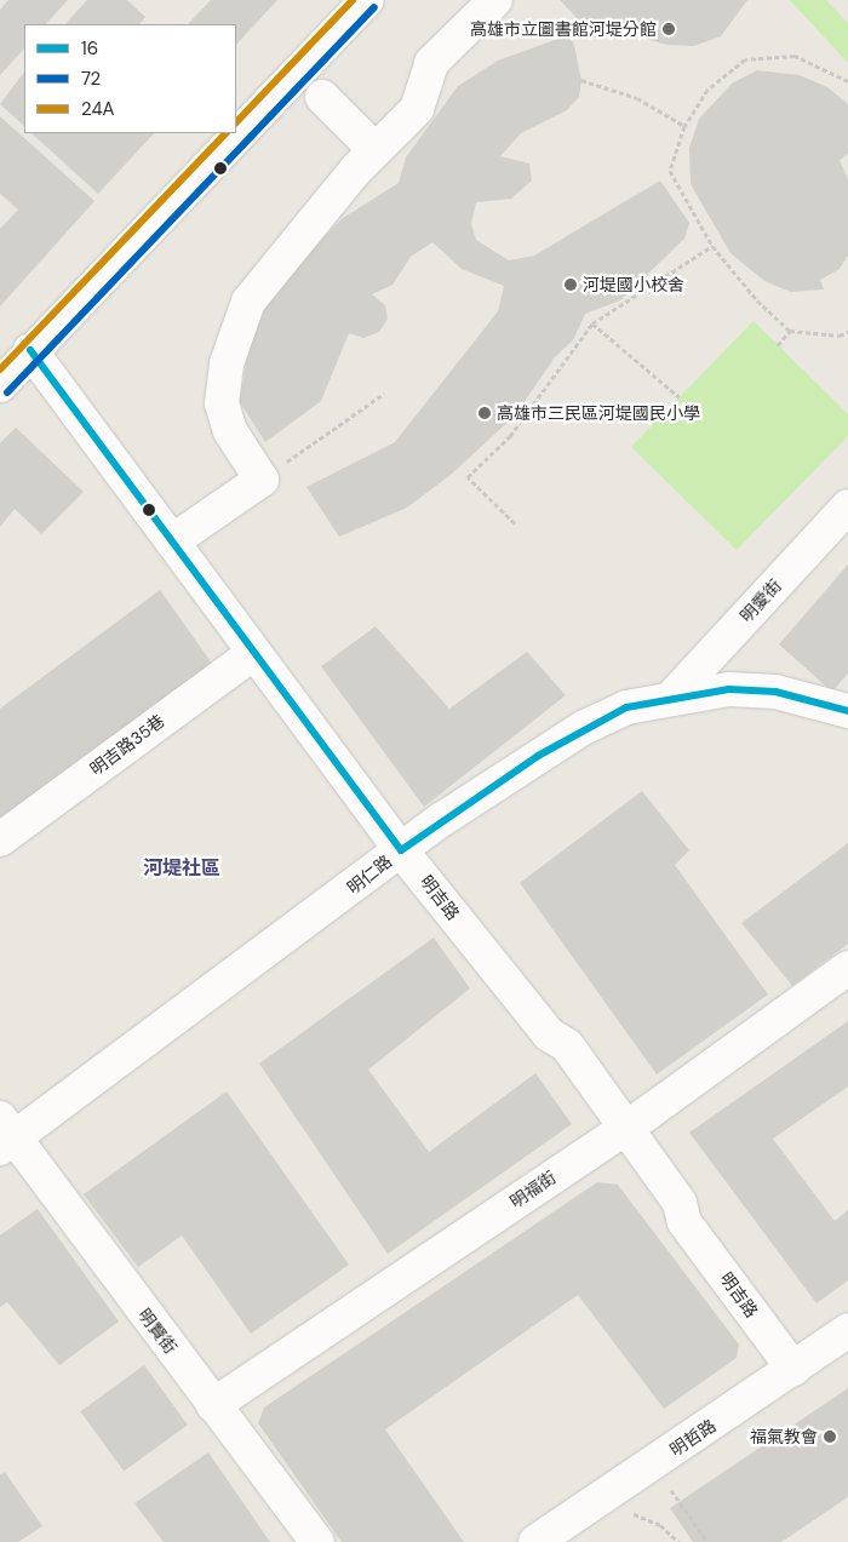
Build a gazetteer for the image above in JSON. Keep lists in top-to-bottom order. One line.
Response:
{"streets":{"street":["明愛街","明吉路35巷","明仁路","明吉路","明福街","明賢街","明哲路"]},"crossings":[["明愛街","明仁路"],["明吉路35巷","明吉路"],["明仁路","明吉路"],["明仁路","明賢街"],["明吉路","明福街"],["明吉路","明哲路"],["明福街","明賢街"]],"districts":["河堤社區"],"places":["高雄市立圖書館河堤分館","河堤國小校舍","高雄市三民區河堤國民小學","福氣教會"],"lines":["transit line 24A","transit line 72","transit line 16"],"legend":["16","72","24A"]}
